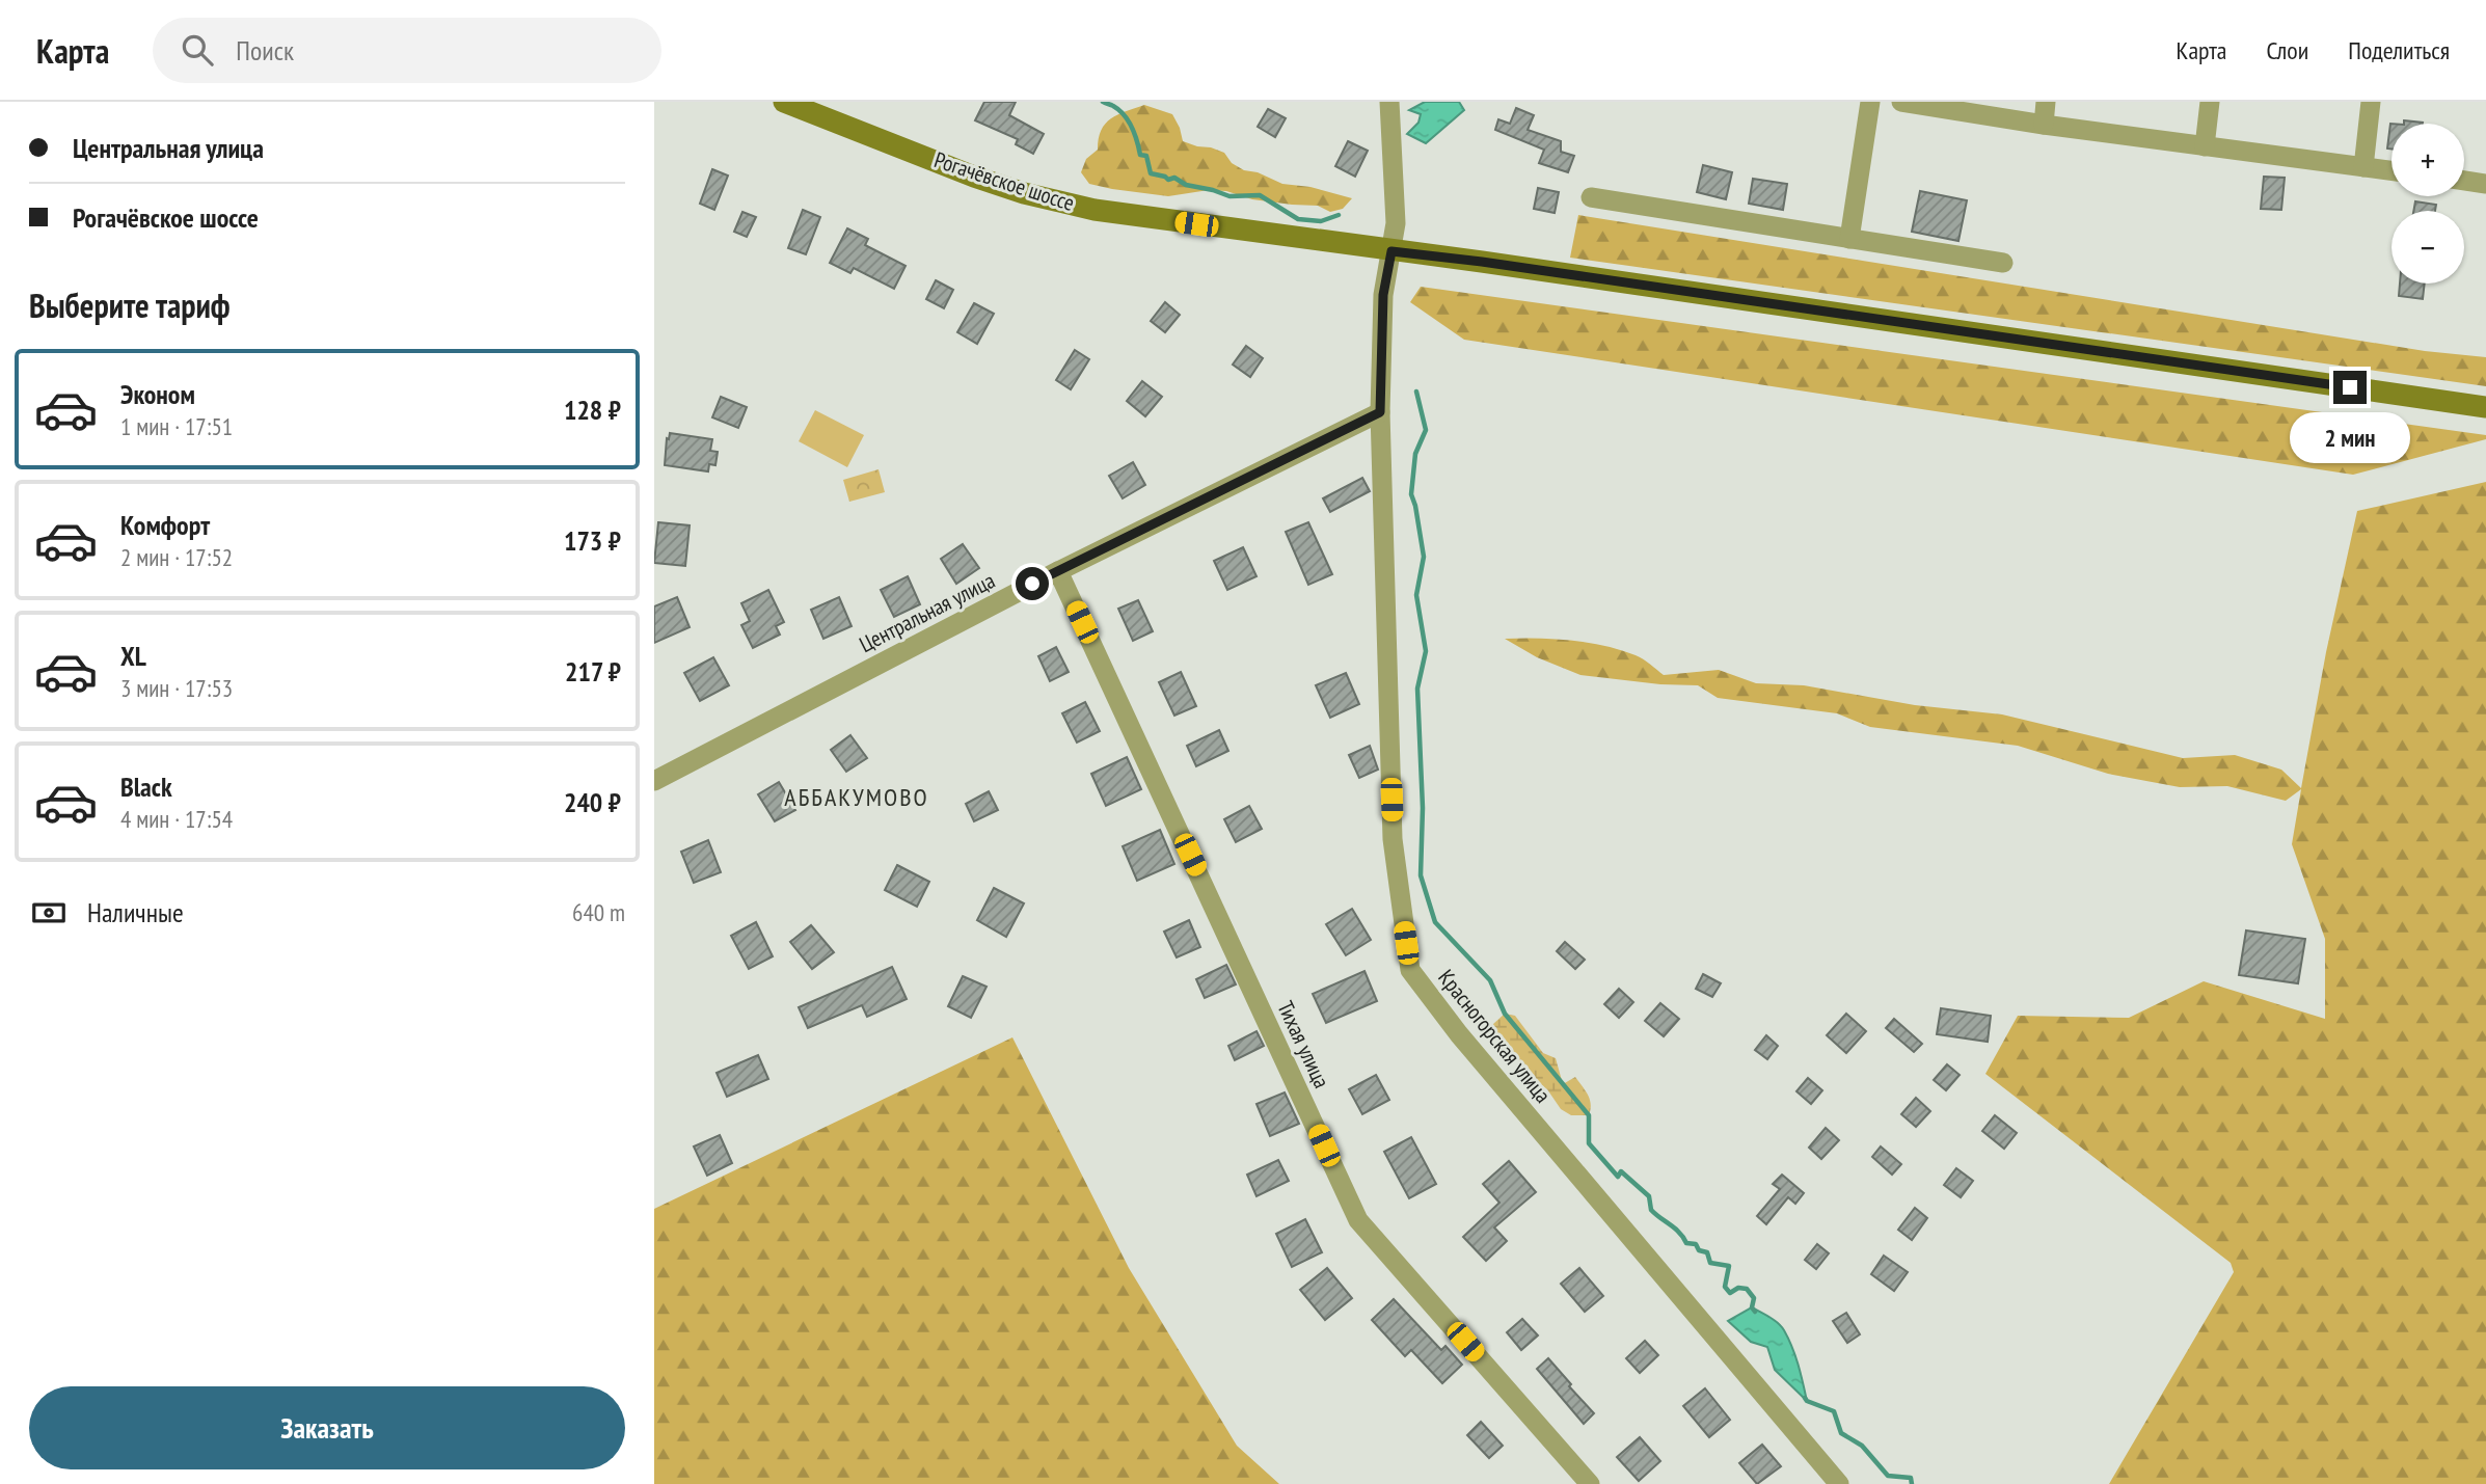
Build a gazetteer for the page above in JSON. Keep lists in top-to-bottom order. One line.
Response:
{"streets":{"main road":["Рогачёвское шоссе"],"street":["Центральная улица","Красногорская улица","Тихая улица"]},"crossings":[["Рогачёвское шоссе","Красногорская улица"],["Центральная улица","Красногорская улица"],["Центральная улица","Тихая улица"]],"districts":["АББАКУМОВО"],"page":{"header":"Карта","search":"Поиск","nav":["Карта","Слои","Поделиться"],"banner":["Центральная улица","Рогачёвское шоссе"],"map_buttons":["+","−"],"heading":"Выберите тариф","list":[{"name":"Эконом","note":"1 мин · 17:51","value":"128 ₽"},{"name":"Комфорт","note":"2 мин · 17:52","value":"173 ₽"},{"name":"XL","note":"3 мин · 17:53","value":"217 ₽"},{"name":"Black","note":"4 мин · 17:54","value":"240 ₽"}],"bubble":"2 мин","pay":["Наличные","640 m"],"buttons":"Заказать"}}
